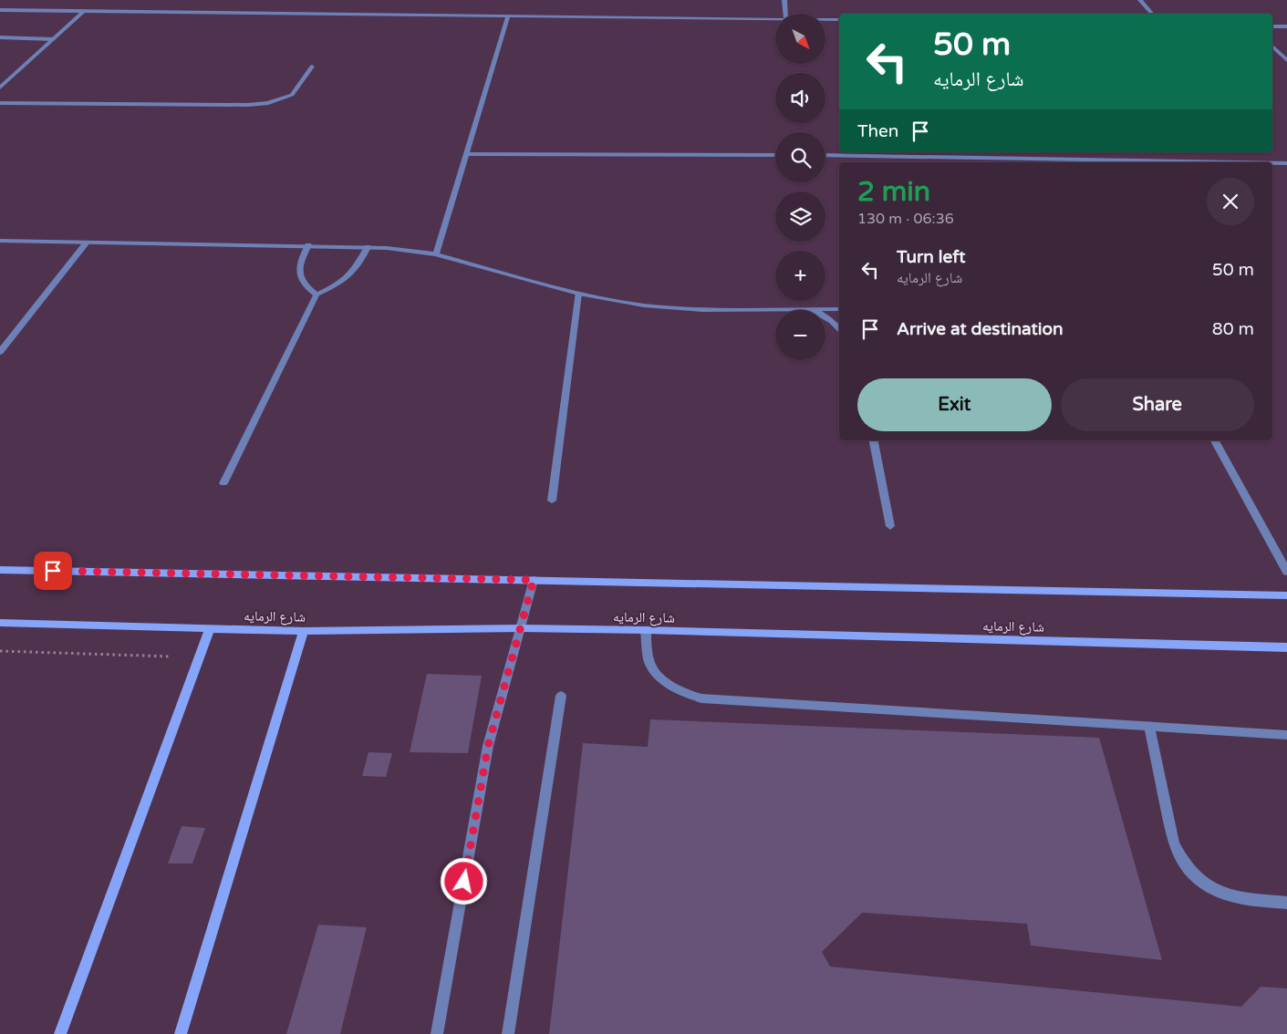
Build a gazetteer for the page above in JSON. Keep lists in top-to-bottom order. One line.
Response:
{"streets":{"street":["شارع الرمايه"]},"north":"bottom right","page":{"map_buttons":["+","−"],"turn":["50 m","شارع الرمايه"],"then":"Then","heading":["2 min","130 m · 06:36"],"list":[{"name":"Turn left","note":"شارع الرمايه","value":"50 m"},{"name":"Arrive at destination","value":"80 m"}],"buttons":["Exit","Share"]}}
